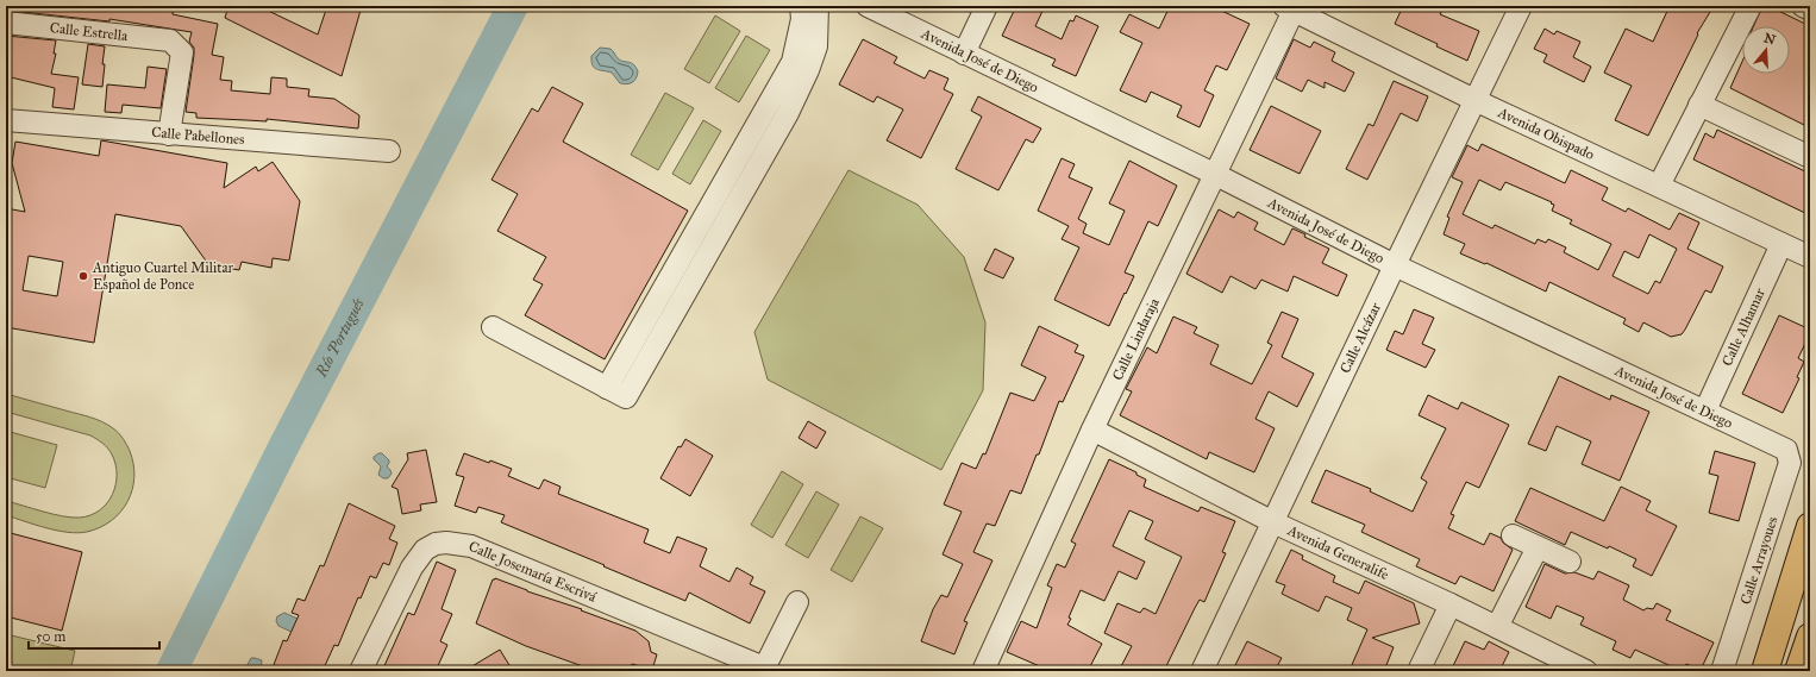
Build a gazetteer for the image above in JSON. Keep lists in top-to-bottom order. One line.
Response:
{"streets":{"street":["Calle Estrella","Avenida José de Diego","Avenida Obispado","Calle Pabellones","Calle Alhamar","Calle Alcázar","Calle Lindaraja","Avenida Generalife","Calle Arrayoues","Calle Josemaría Escrivá"]},"crossings":[["Calle Estrella","Calle Pabellones"],["Avenida José de Diego","Calle Alhamar"],["Avenida José de Diego","Calle Alcázar"],["Avenida José de Diego","Calle Lindaraja"],["Avenida José de Diego","Calle Arrayoues"],["Avenida Obispado","Calle Alhamar"],["Avenida Obispado","Calle Alcázar"],["Avenida Obispado","Calle Lindaraja"],["Calle Alcázar","Avenida Generalife"],["Calle Lindaraja","Avenida Generalife"]],"water":["Río Portugués"],"places":["Antiguo Cuartel Militar Español de Ponce"],"scale_bar":"50 m","north":"top"}
